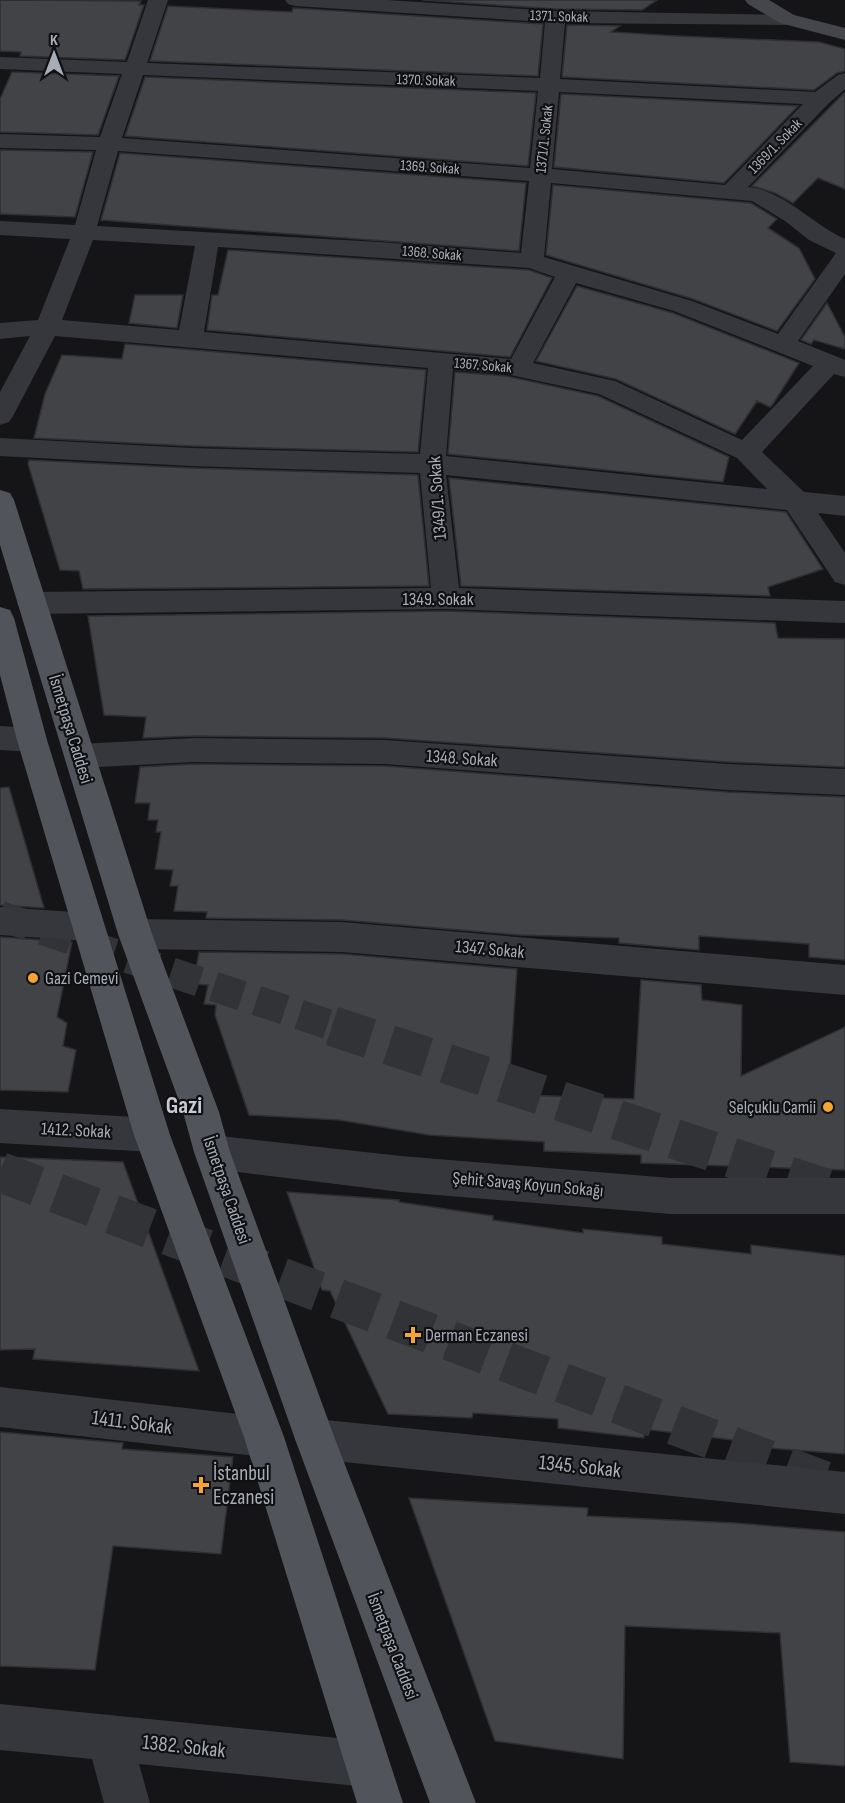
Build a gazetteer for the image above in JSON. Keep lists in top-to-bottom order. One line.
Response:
{"streets":{"main road":["İsmetpaşa Caddesi"],"street":["1371. Sokak","1370. Sokak","1371/1. Sokak","1369/1. Sokak","1369. Sokak","1368. Sokak","1367. Sokak","1349/1. Sokak","1349. Sokak","1348. Sokak","1347. Sokak","1412. Sokak","Şehit Savaş Koyun Sokağı","1411. Sokak","1345. Sokak","1382. Sokak"]},"crossings":[["1371. Sokak","1371/1. Sokak"],["1370. Sokak","1371/1. Sokak"],["1370. Sokak","1369/1. Sokak"],["1371/1. Sokak","1369. Sokak"],["1371/1. Sokak","1368. Sokak"],["1369/1. Sokak","1369. Sokak"],["1367. Sokak","1349/1. Sokak"],["1349/1. Sokak","1349. Sokak"],["1349. Sokak","İsmetpaşa Caddesi"],["İsmetpaşa Caddesi","1348. Sokak"],["İsmetpaşa Caddesi","1347. Sokak"],["İsmetpaşa Caddesi","1412. Sokak"],["İsmetpaşa Caddesi","Şehit Savaş Koyun Sokağı"],["İsmetpaşa Caddesi","1411. Sokak"],["İsmetpaşa Caddesi","1345. Sokak"],["İsmetpaşa Caddesi","1382. Sokak"]],"districts":["Gazi"],"places":{"other":["Gazi Cemevi","Selçuklu Camii"],"health":["Derman Eczanesi","İstanbul Eczanesi"]},"north":"top"}
